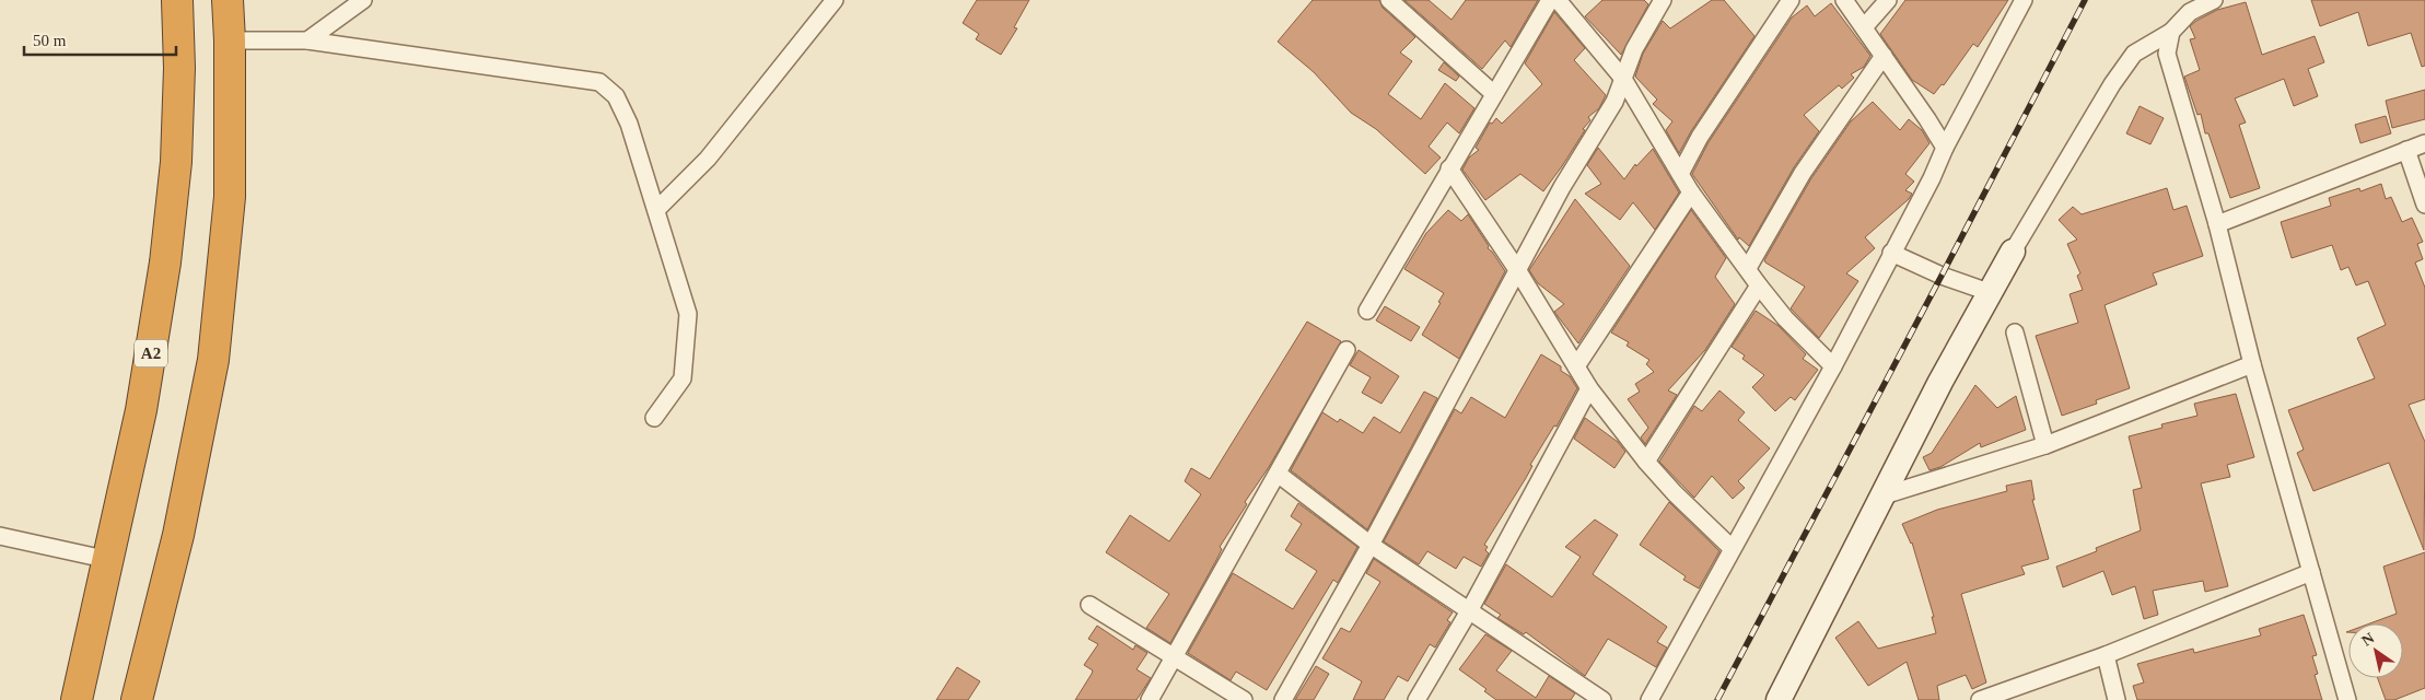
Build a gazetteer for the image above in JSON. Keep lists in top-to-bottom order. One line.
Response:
{"streets":{"highway":["A2"]},"scale_bar":"50 m","north":"top left"}
